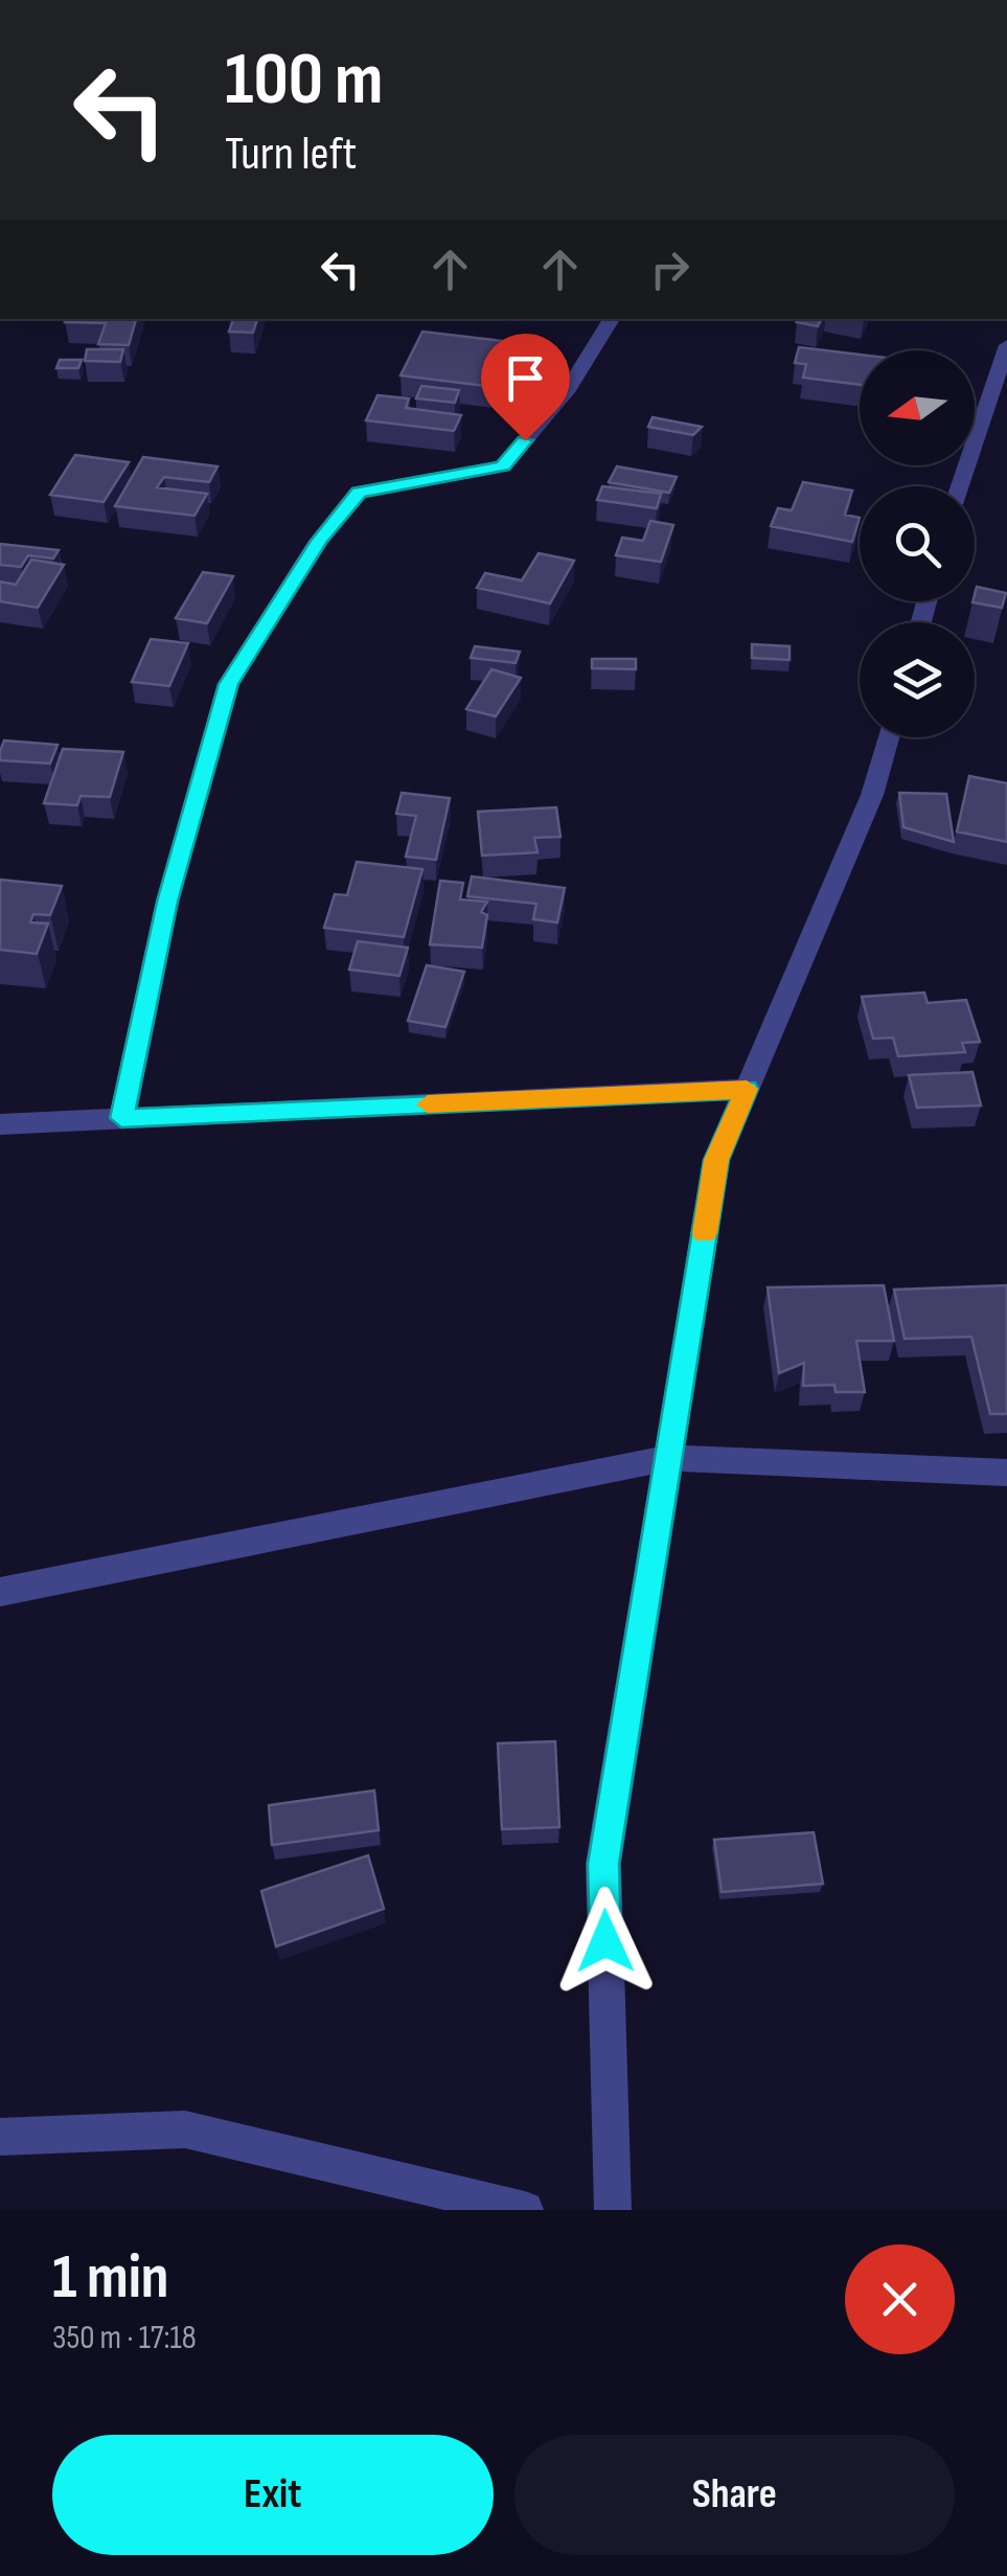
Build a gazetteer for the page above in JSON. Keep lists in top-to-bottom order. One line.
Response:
{"north":"left","page":{"turn":["100 m","Turn left"],"heading":["1 min","350 m · 17:18"],"buttons":["Exit","Share"]}}
